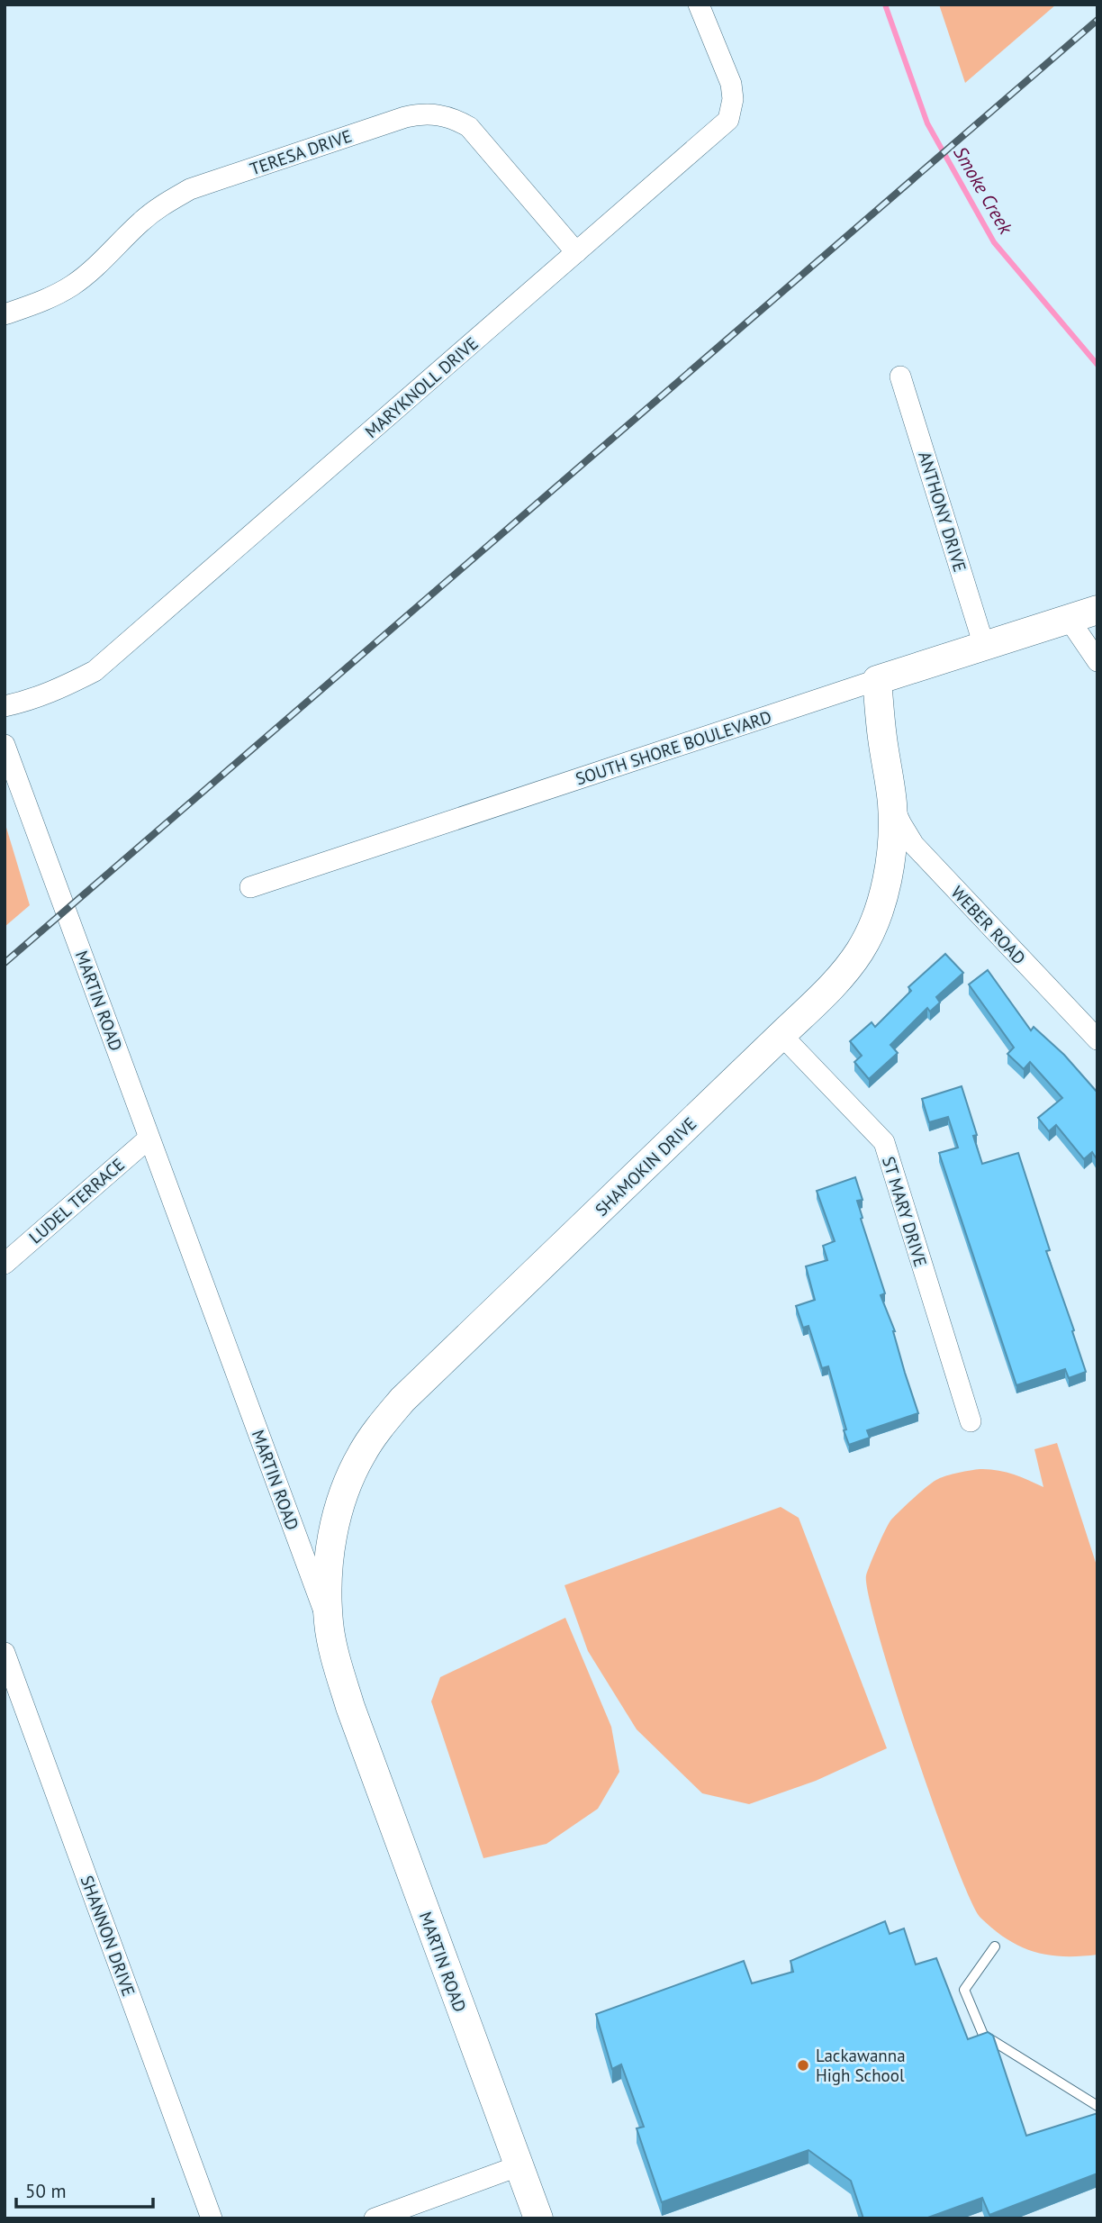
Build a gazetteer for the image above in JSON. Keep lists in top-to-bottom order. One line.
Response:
{"streets":{"street":["TERESA DRIVE","MARYKNOLL DRIVE","ANTHONY DRIVE","SOUTH SHORE BOULEVARD","WEBER ROAD","MARTIN ROAD","SHAMOKIN DRIVE","LUDEL TERRACE","ST MARY DRIVE","SHANNON DRIVE"]},"crossings":[["TERESA DRIVE","MARYKNOLL DRIVE"],["ANTHONY DRIVE","SOUTH SHORE BOULEVARD"],["SOUTH SHORE BOULEVARD","SHAMOKIN DRIVE"],["WEBER ROAD","SHAMOKIN DRIVE"],["MARTIN ROAD","SHAMOKIN DRIVE"],["MARTIN ROAD","LUDEL TERRACE"],["SHAMOKIN DRIVE","ST MARY DRIVE"]],"water":["Smoke Creek"],"places":["Lackawanna High School"],"scale_bar":"50 m"}
